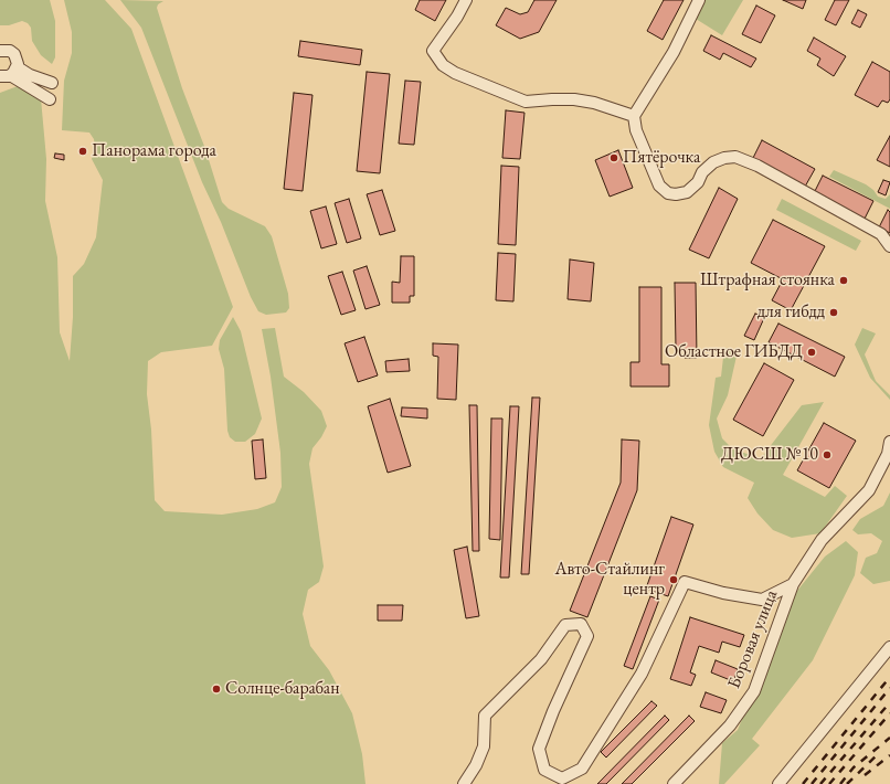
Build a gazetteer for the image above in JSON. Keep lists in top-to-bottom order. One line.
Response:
{"streets":{"street":["Боровая улица"]},"places":["Панорама города","Пятёрочка","Штрафная стоянка","для гибдд","Областное ГИБДД","ДЮСШ №10","Авто-Стайлинг центр","Солнце-барабан"]}
